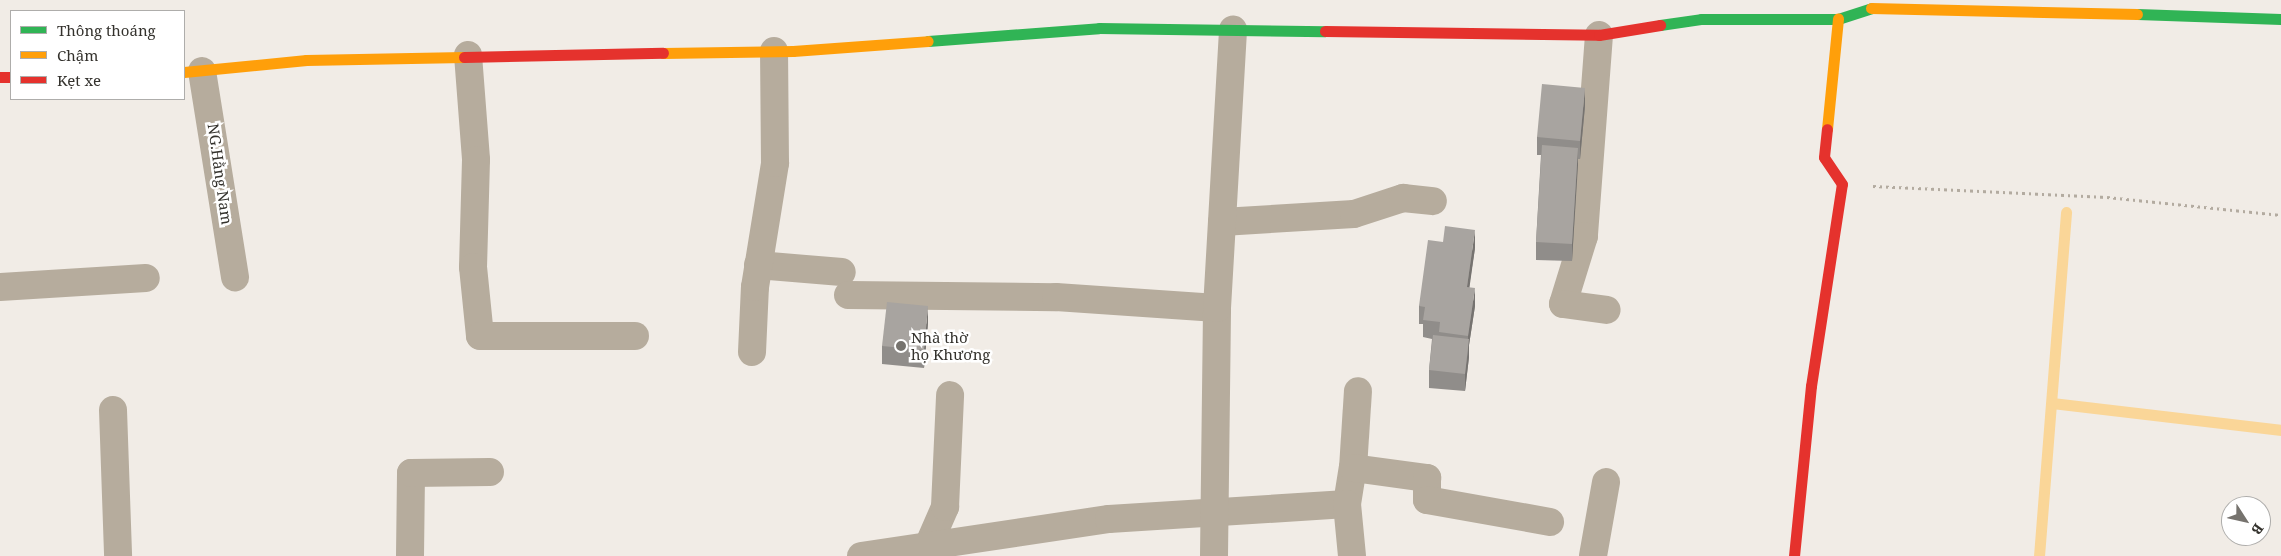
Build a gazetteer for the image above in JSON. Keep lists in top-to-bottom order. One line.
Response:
{"streets":{"street":["NG.Hằng Nam"]},"places":["Nhà thờ họ Khương"],"legend":["Thông thoáng","Chậm","Kẹt xe"],"north":"bottom right"}
